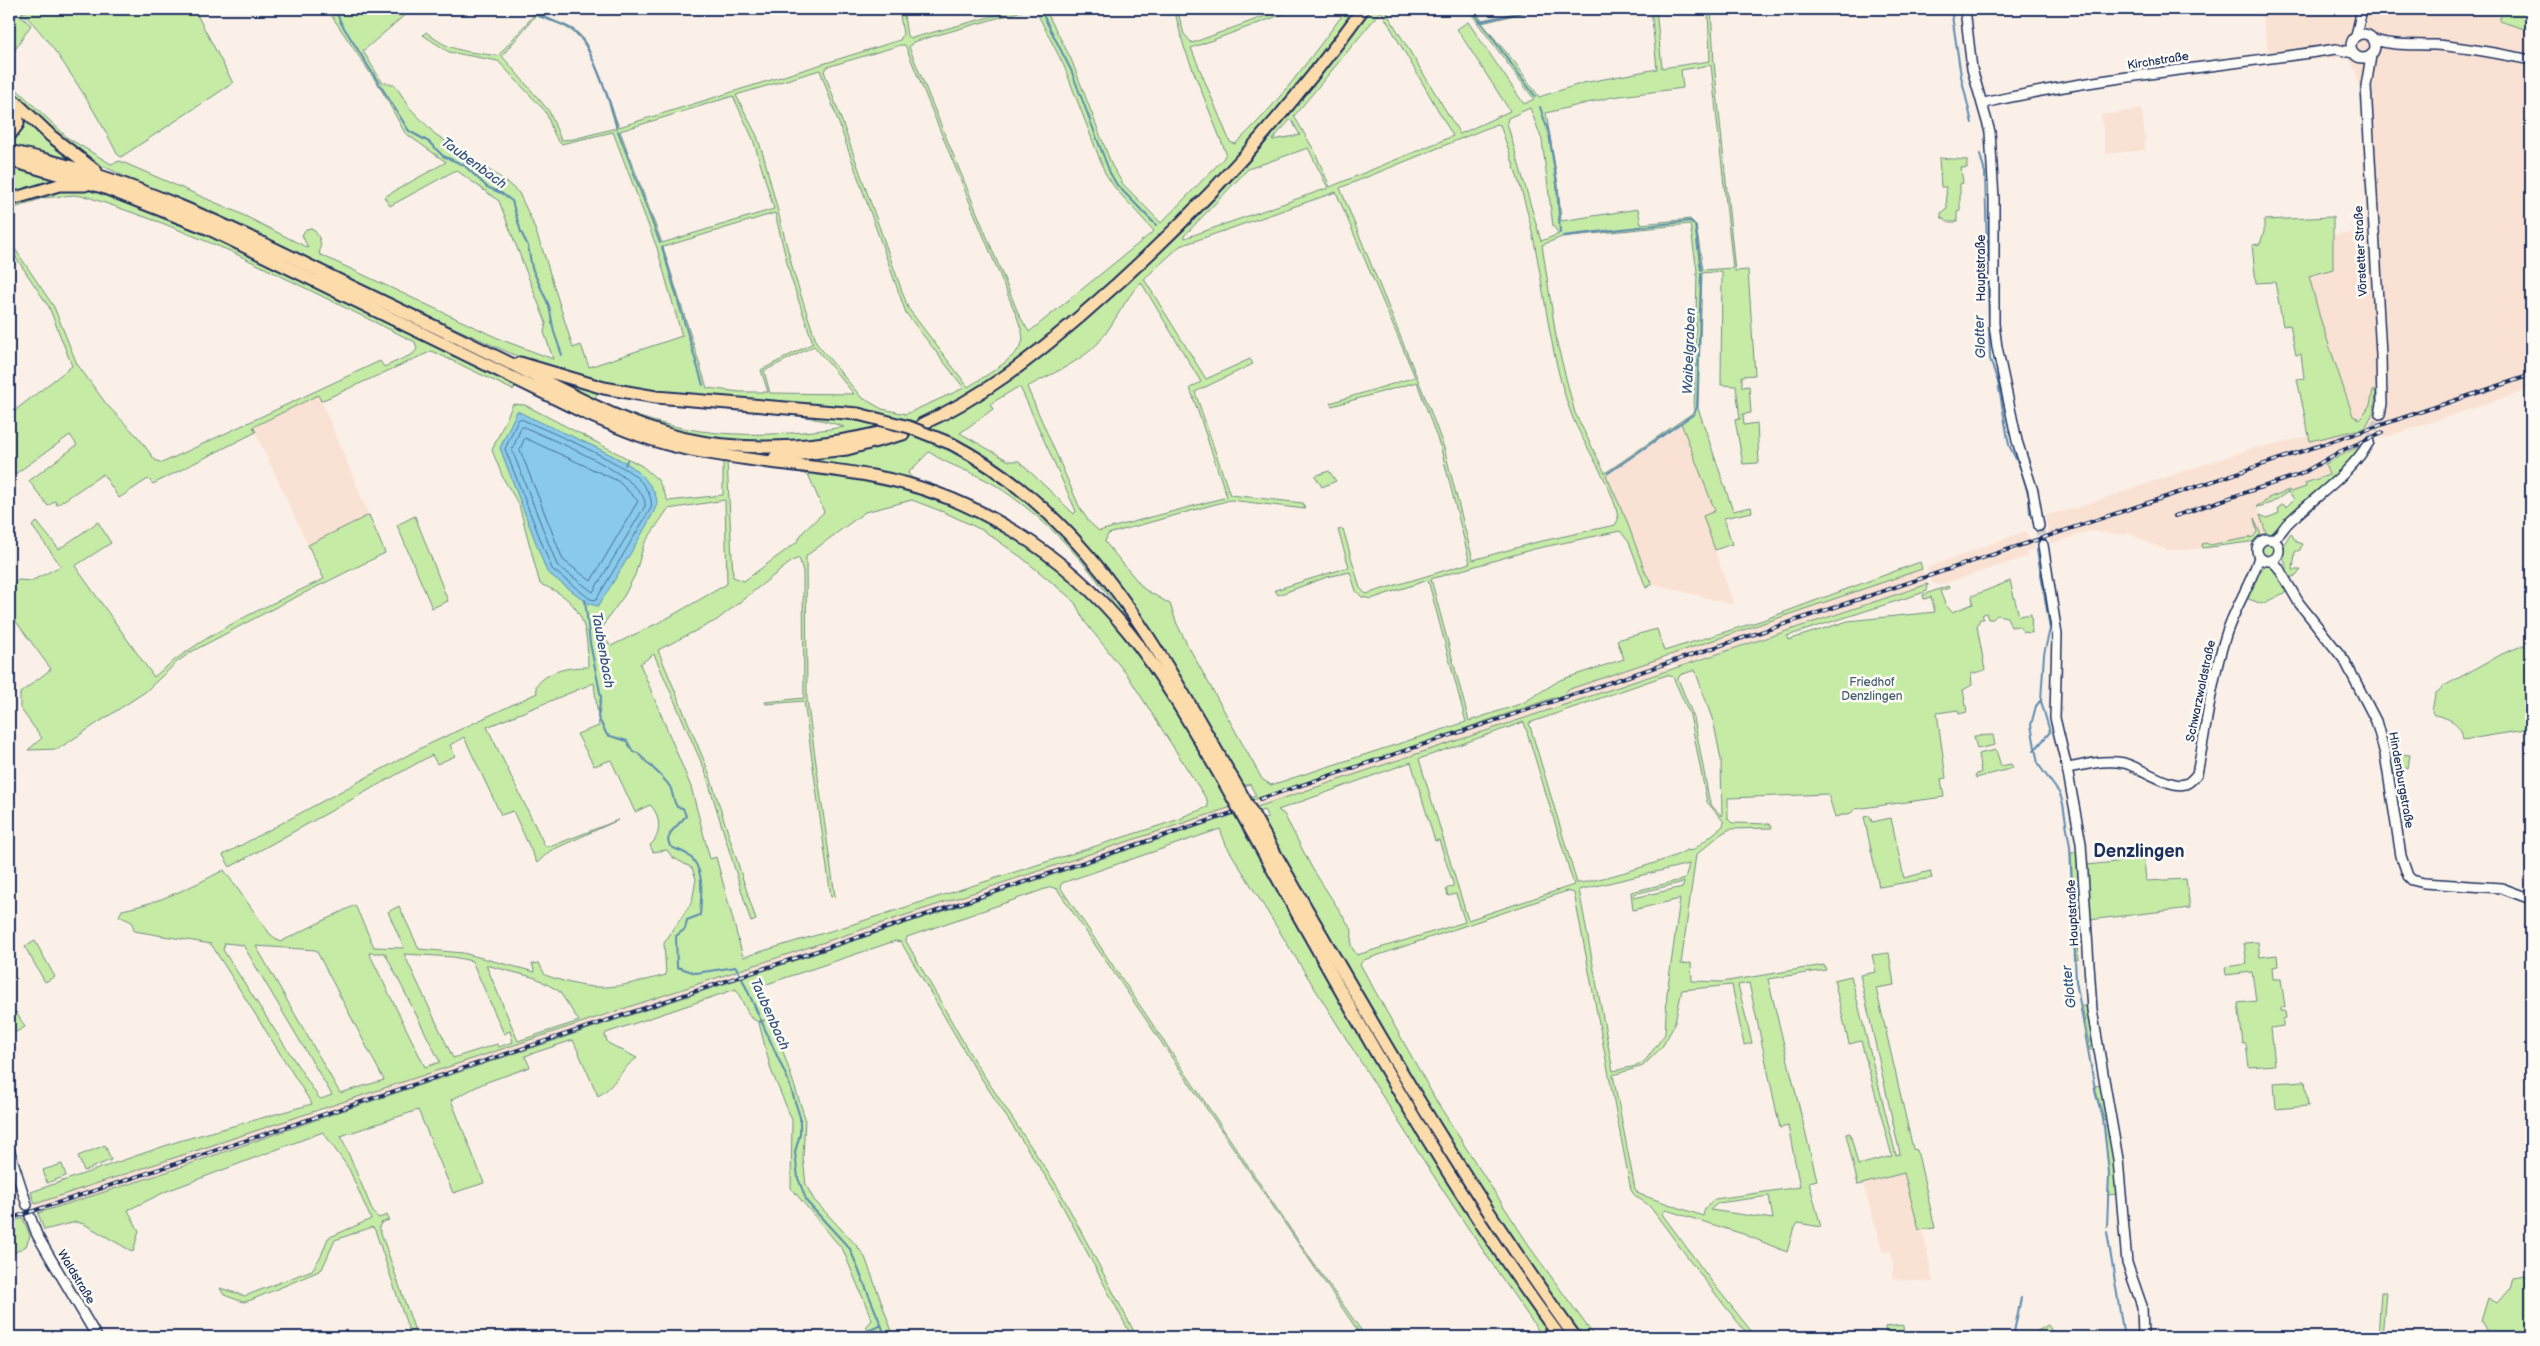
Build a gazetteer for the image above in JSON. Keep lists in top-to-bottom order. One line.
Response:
{"streets":{"street":["Kirchstraße","Vörstetter Straße","Hauptstraße","Schwarzwaldstraße","Hindenburgstraße","Waldstraße"]},"crossings":[["Kirchstraße","Vörstetter Straße"],["Kirchstraße","Hauptstraße"],["Hauptstraße","Schwarzwaldstraße"],["Schwarzwaldstraße","Hindenburgstraße"]],"districts":["Denzlingen"],"water":["Taubenbach","Glotter","Waibelgraben"],"parks":["Friedhof Denzlingen"]}
